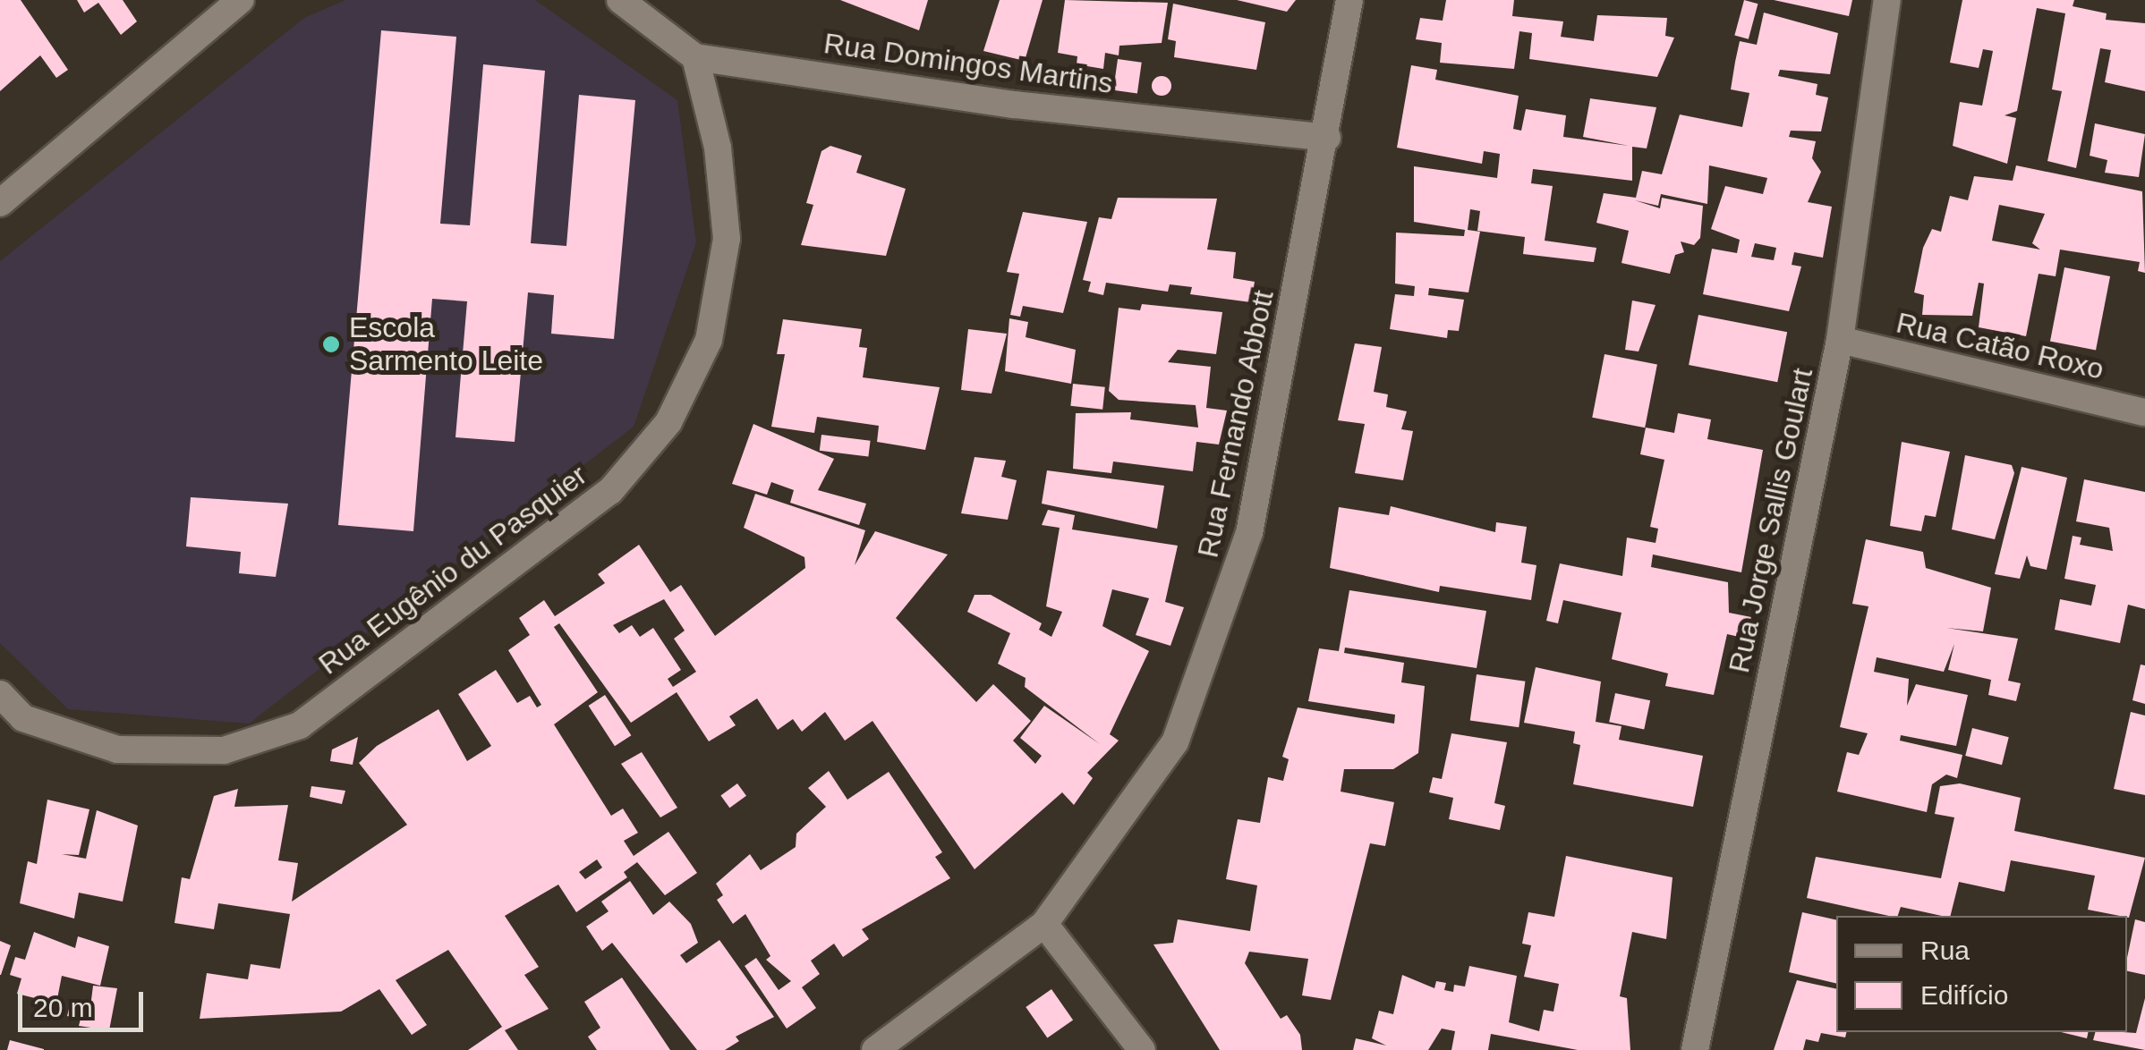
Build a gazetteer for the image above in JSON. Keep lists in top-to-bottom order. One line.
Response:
{"streets":{"street":["Rua Domingos Martins","Rua Catão Roxo","Rua Fernando Abbott","Rua Jorge Sallis Goulart","Rua Eugênio du Pasquier"]},"crossings":[["Rua Domingos Martins","Rua Fernando Abbott"],["Rua Domingos Martins","Rua Eugênio du Pasquier"],["Rua Catão Roxo","Rua Jorge Sallis Goulart"]],"places":["Escola Sarmento Leite"],"legend":["Rua","Edifício"],"scale_bar":"20 m"}
